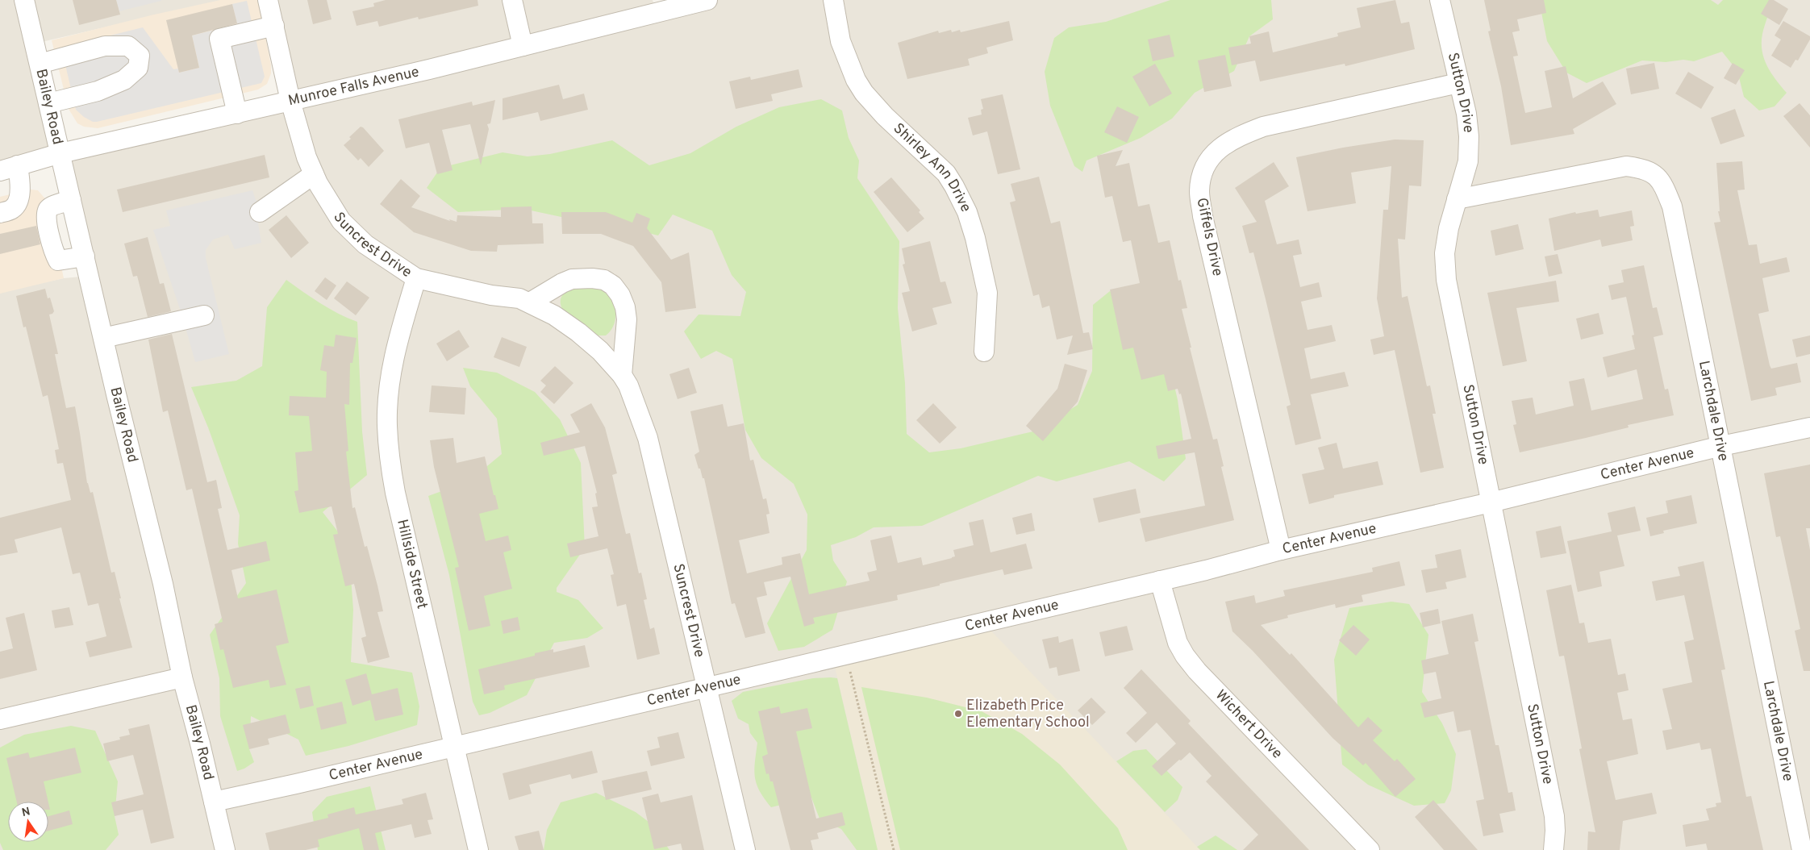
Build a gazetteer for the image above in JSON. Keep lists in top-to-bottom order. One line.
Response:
{"streets":{"street":["Munroe Falls Avenue","Sutton Drive","Bailey Road","Shirley Ann Drive","Giffels Drive","Suncrest Drive","Larchdale Drive","Center Avenue","Hillside Street","Wichert Drive"]},"crossings":[["Munroe Falls Avenue","Bailey Road"],["Munroe Falls Avenue","Suncrest Drive"],["Sutton Drive","Giffels Drive"],["Sutton Drive","Larchdale Drive"],["Sutton Drive","Center Avenue"],["Bailey Road","Center Avenue"],["Giffels Drive","Center Avenue"],["Suncrest Drive","Center Avenue"],["Suncrest Drive","Hillside Street"],["Larchdale Drive","Center Avenue"],["Center Avenue","Hillside Street"],["Center Avenue","Wichert Drive"]],"places":["Elizabeth Price Elementary School"],"north":"top"}
